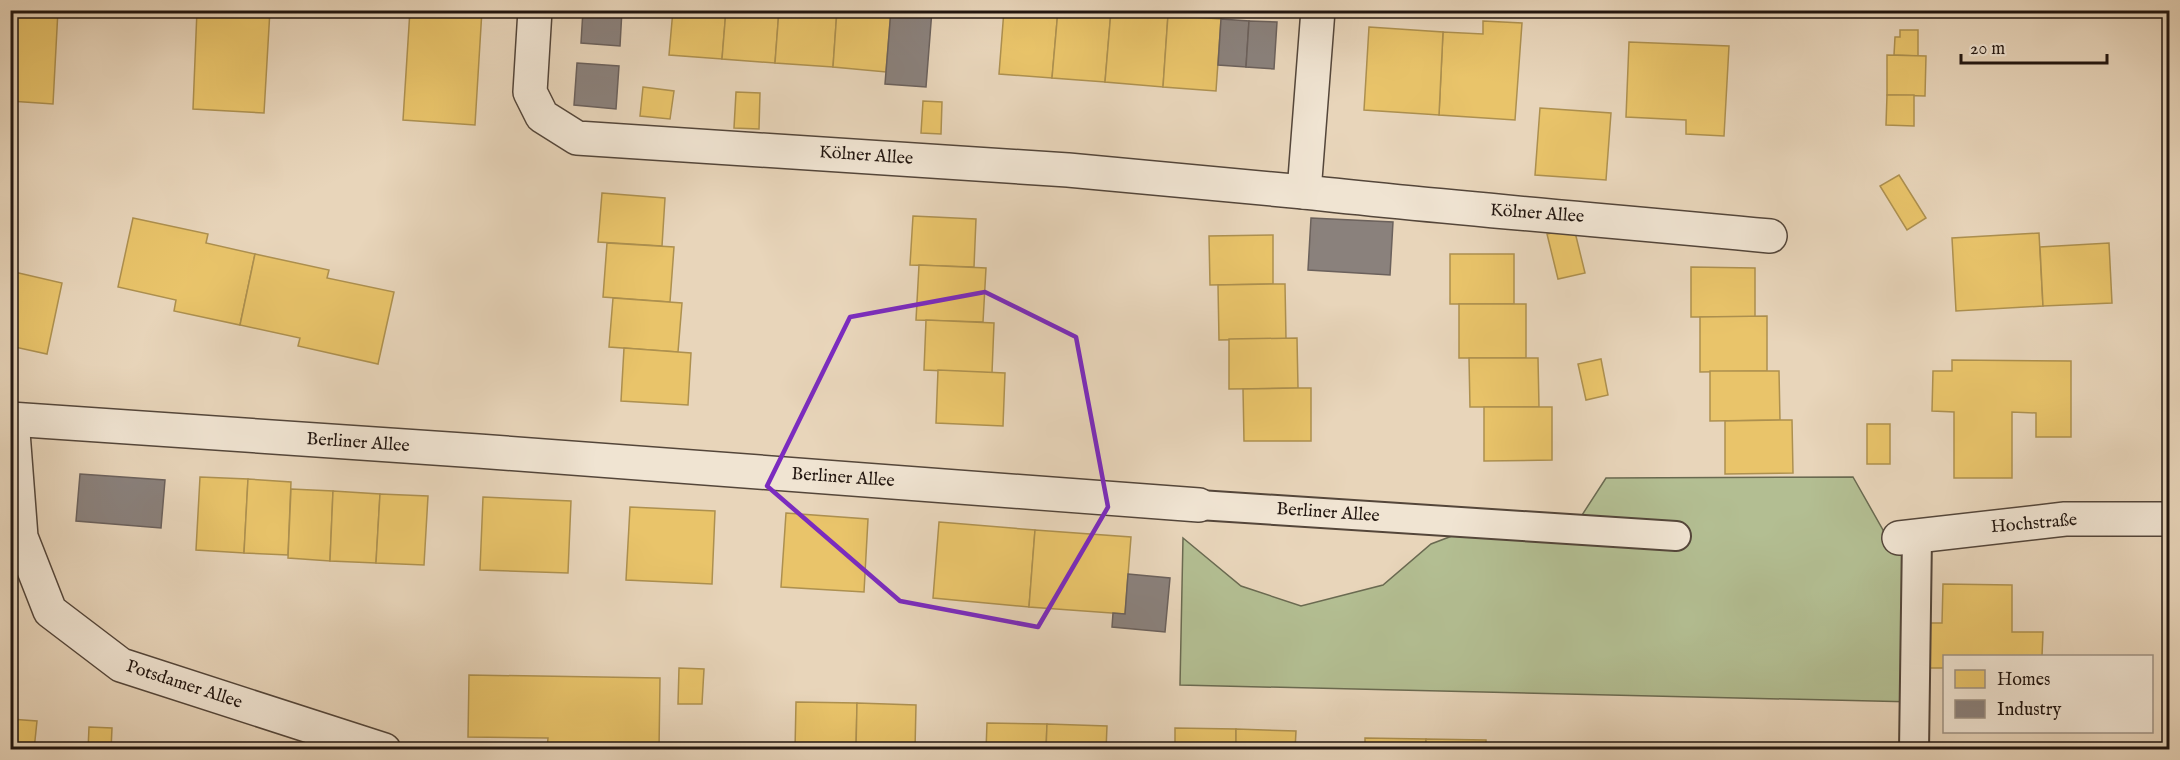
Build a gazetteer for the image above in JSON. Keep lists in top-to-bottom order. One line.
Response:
{"streets":{"street":["Kölner Allee","Berliner Allee","Hochstraße","Potsdamer Allee"]},"crossings":[["Berliner Allee","Potsdamer Allee"]],"legend":["Homes","Industry"],"scale_bar":"20 m"}
